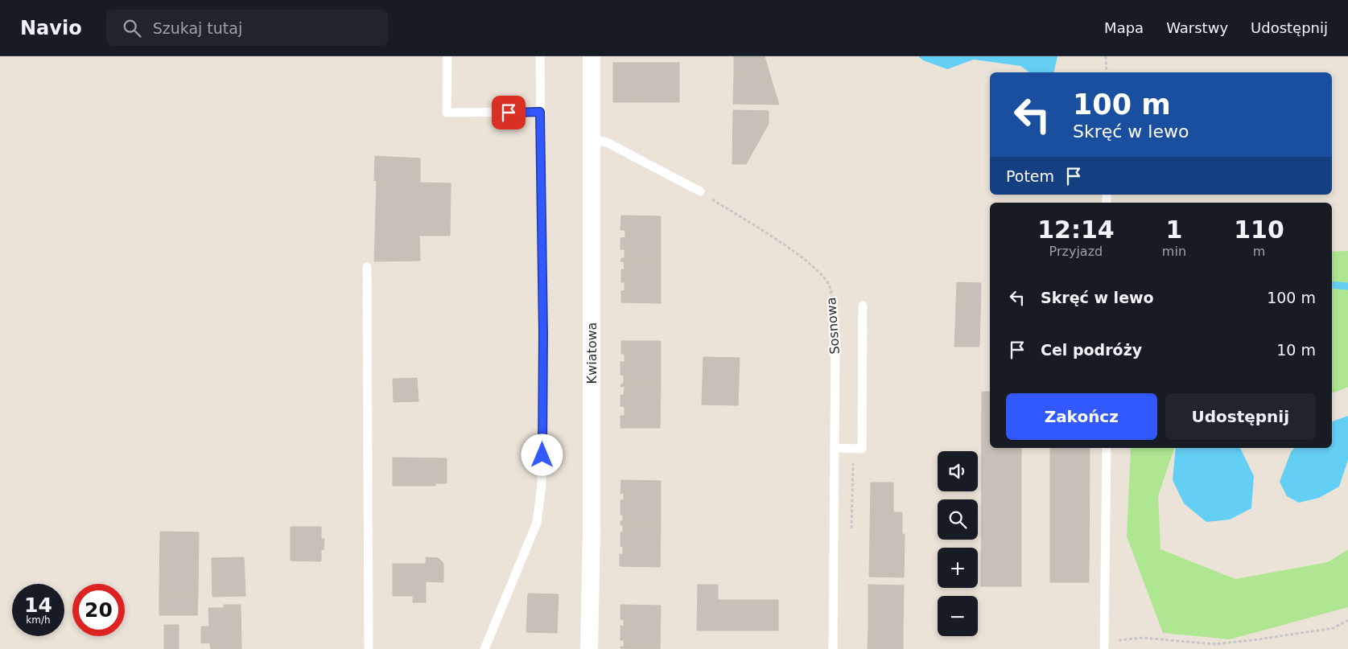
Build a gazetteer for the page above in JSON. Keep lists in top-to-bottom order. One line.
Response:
{"streets":{"street":["Kwiatowa"],"lane":["Sosnowa"]},"page":{"header":"Navio","search":"Szukaj tutaj","nav":["Mapa","Warstwy","Udostępnij"],"turn":["100 m","Skręć w lewo"],"then":"Potem","eta":["12:14","Przyjazd","1","min","110","m"],"list":[{"name":"Skręć w lewo","value":"100 m"},{"name":"Cel podróży","value":"10 m"}],"buttons":["Zakończ","Udostępnij"],"map_buttons":["+","−"],"speed":"14 km/h","limit":"20"}}
